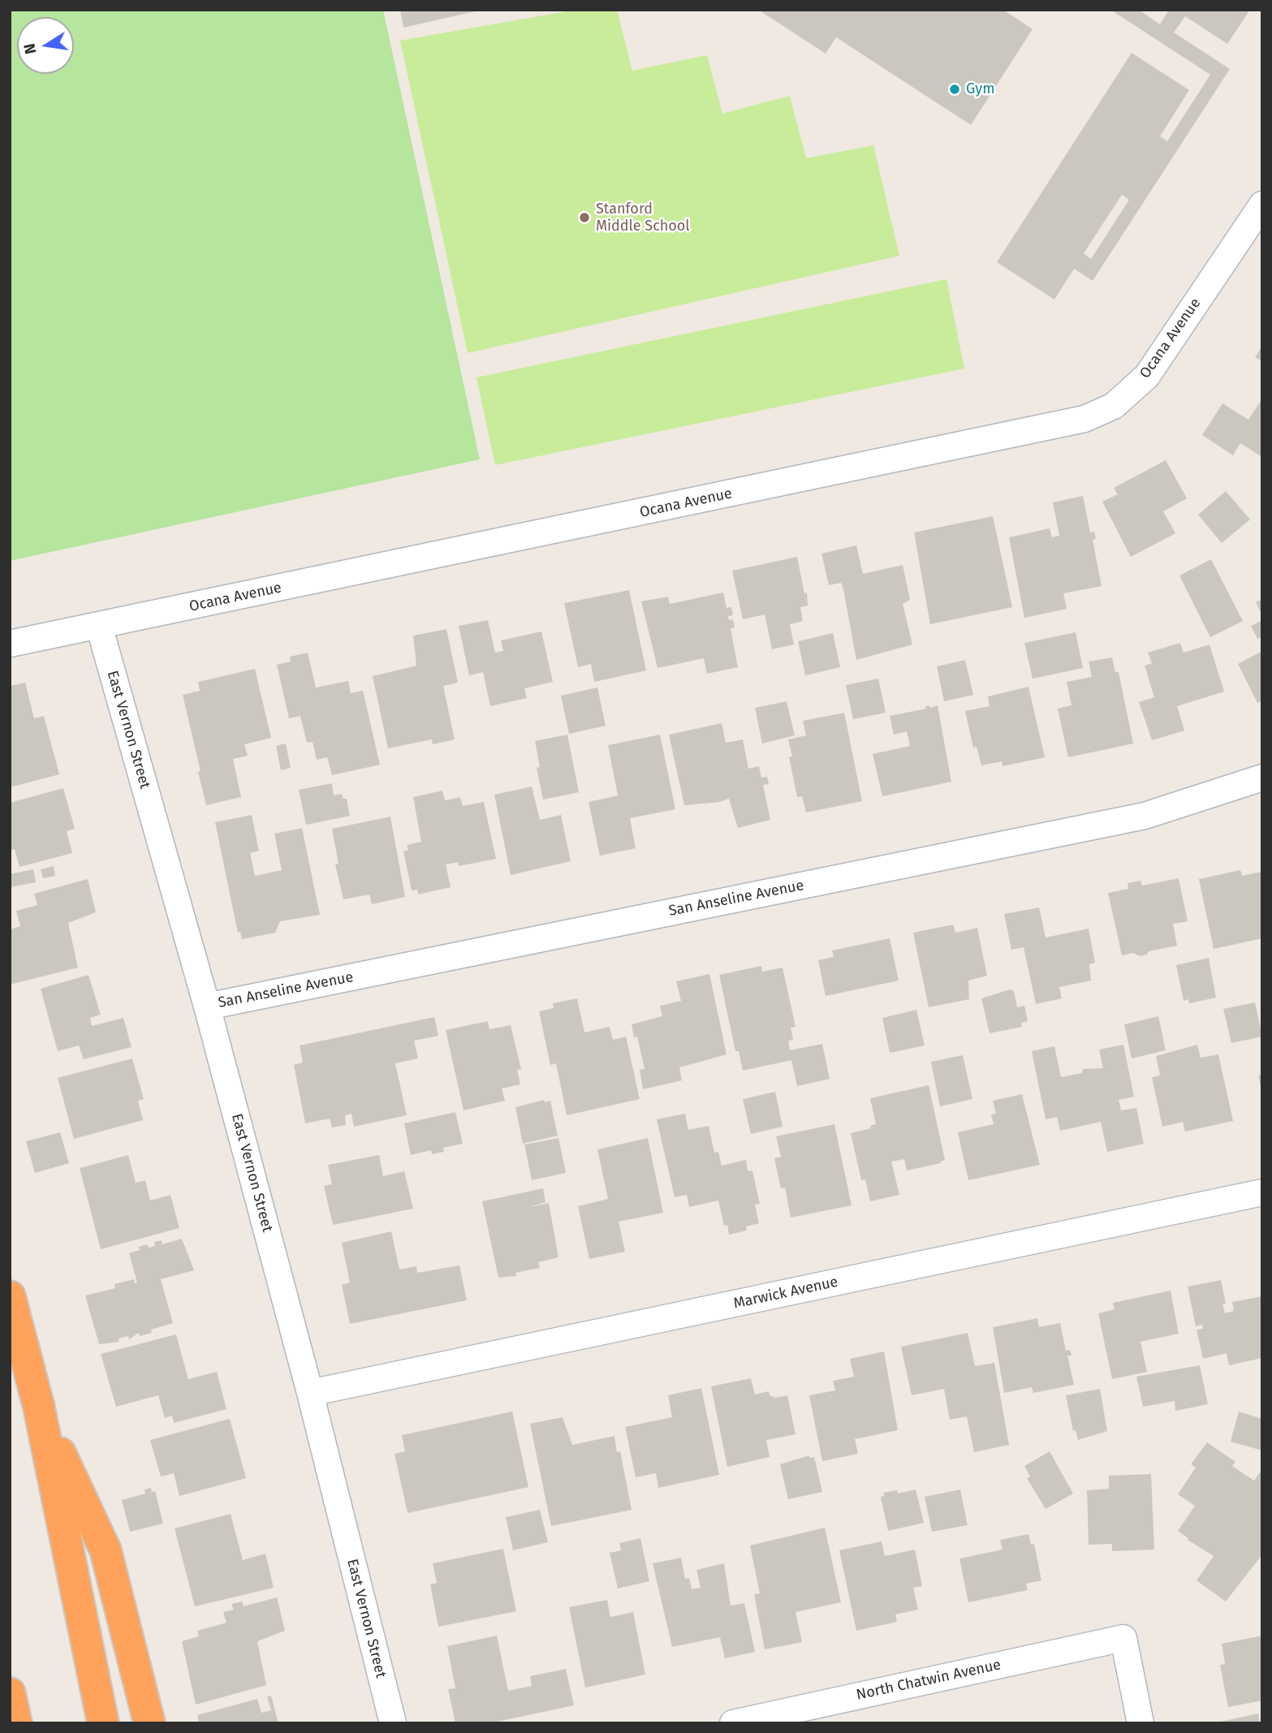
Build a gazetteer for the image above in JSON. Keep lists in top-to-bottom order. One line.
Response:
{"streets":{"street":["Ocana Avenue","East Vernon Street","San Anseline Avenue","Marwick Avenue","North Chatwin Avenue"]},"crossings":[["Ocana Avenue","East Vernon Street"],["East Vernon Street","San Anseline Avenue"],["East Vernon Street","Marwick Avenue"]],"places":["Gym","Stanford Middle School"],"north":"left"}
